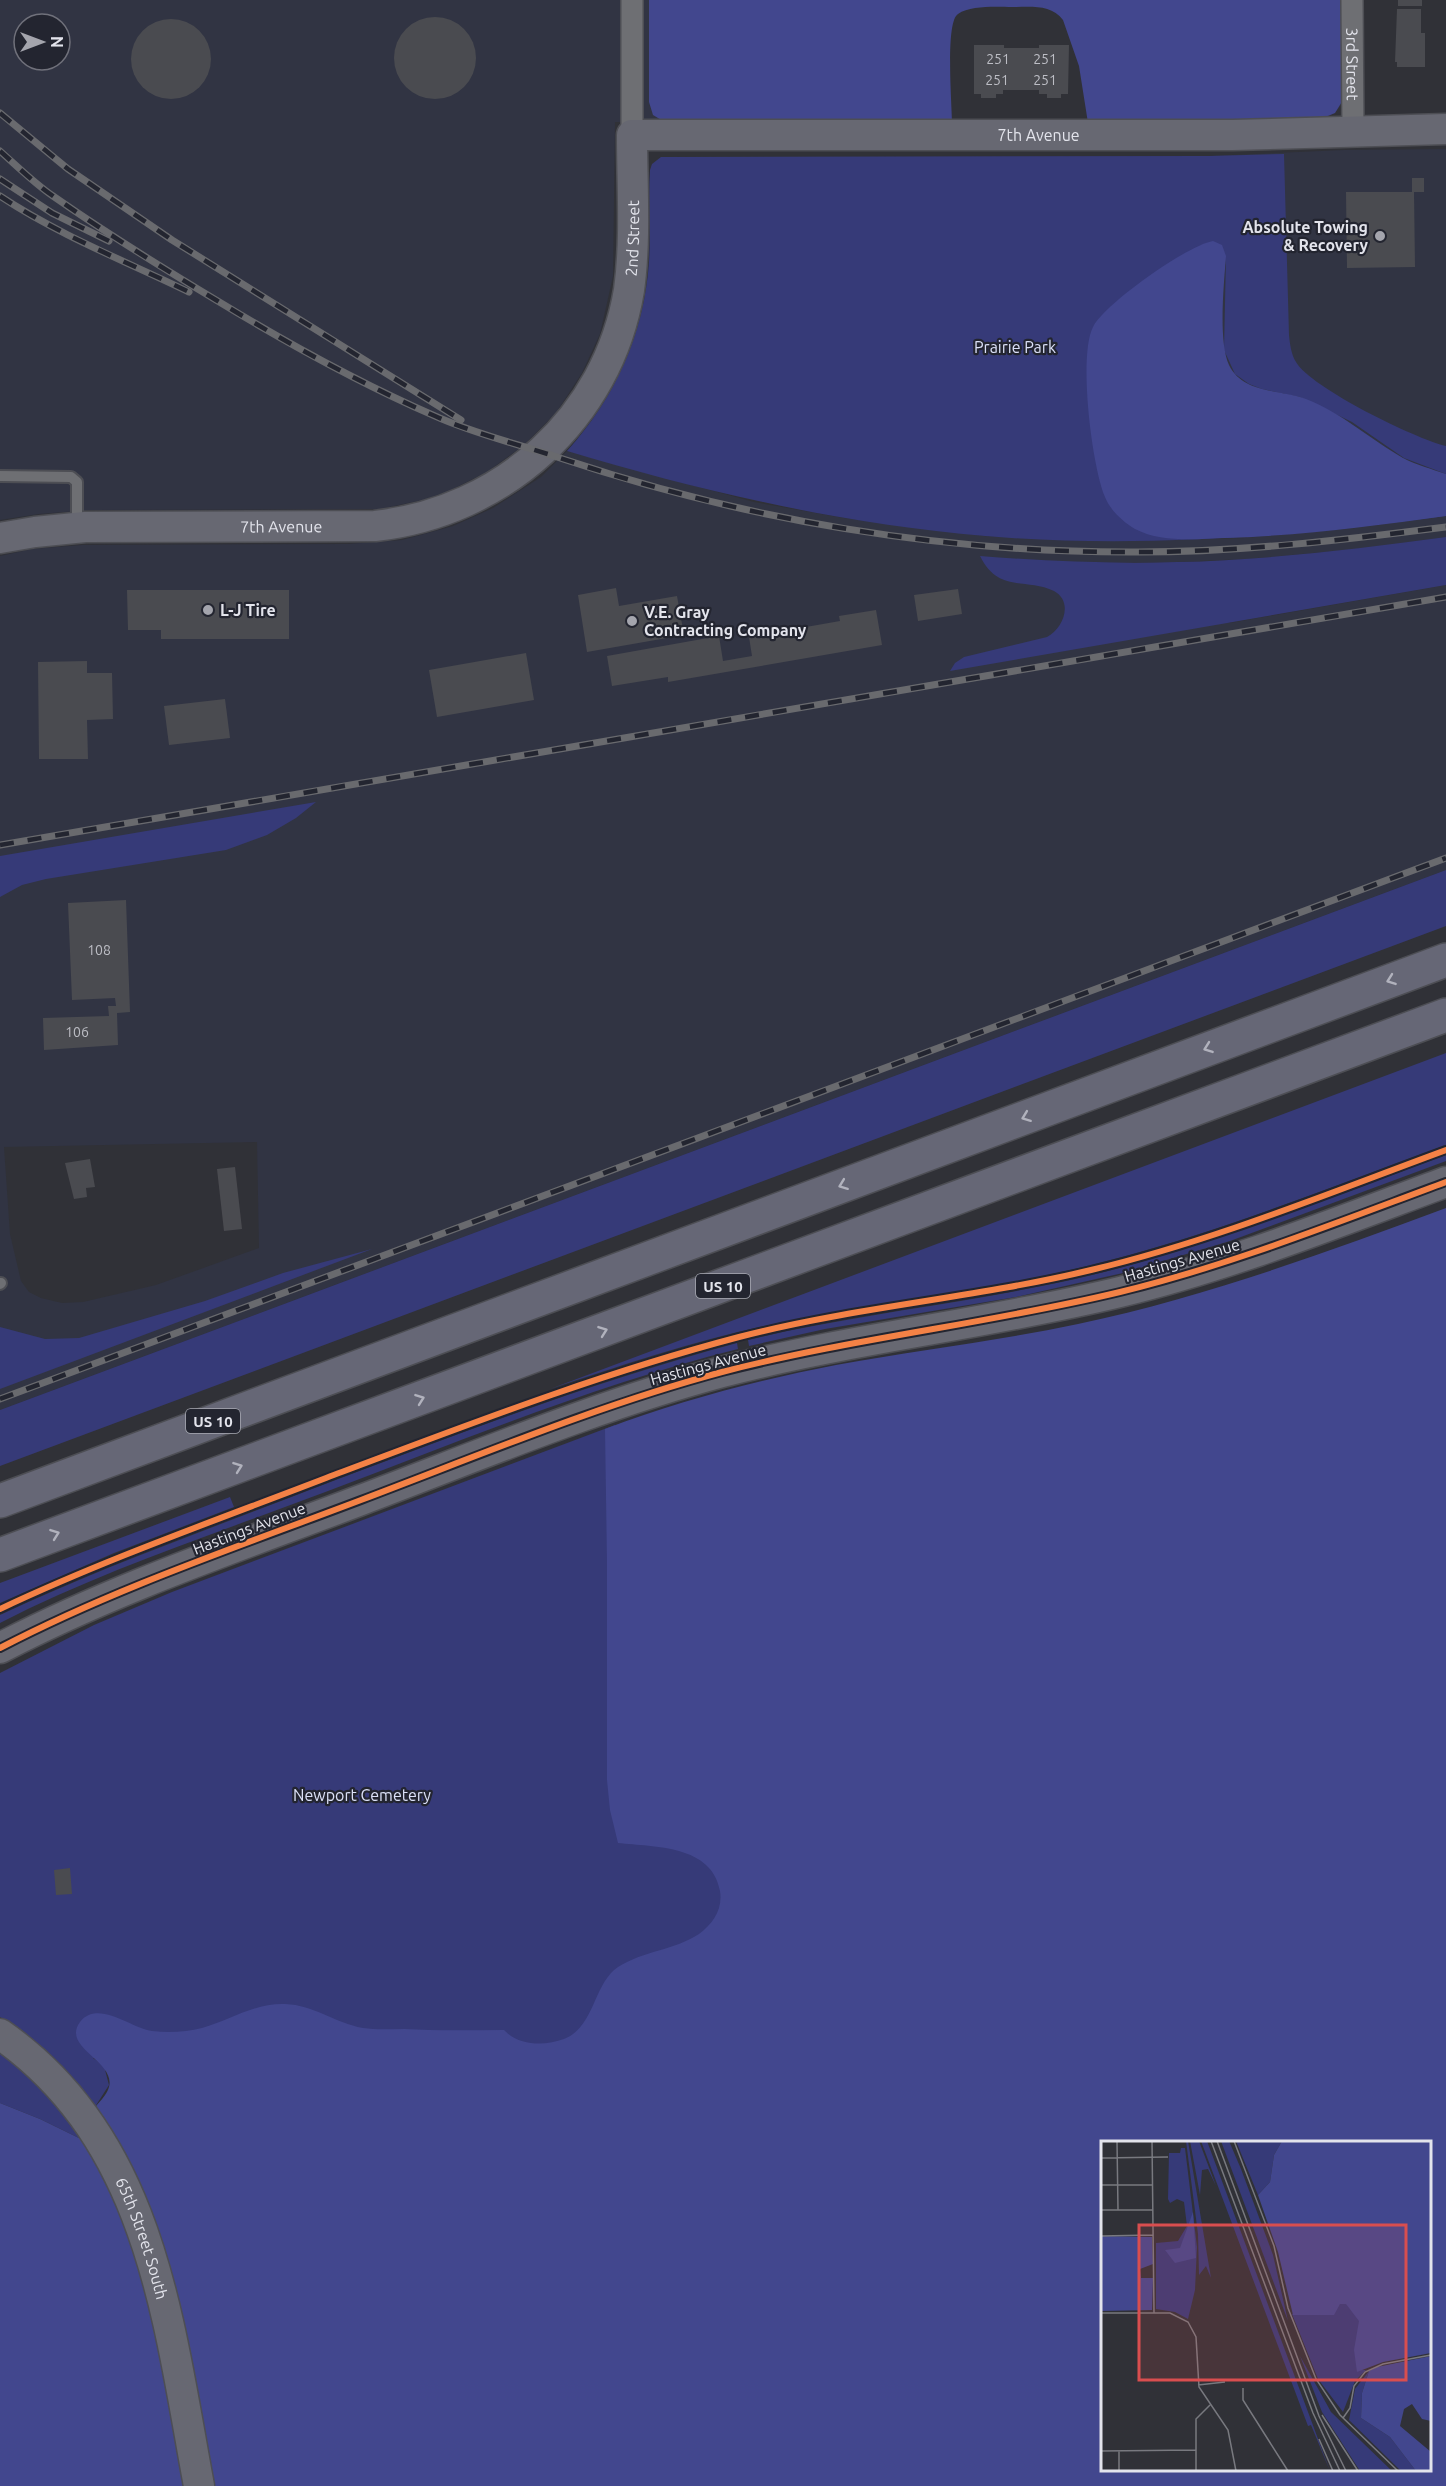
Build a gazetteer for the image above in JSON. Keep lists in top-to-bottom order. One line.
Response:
{"streets":{"highway":["US 10"],"street":["3rd Street","7th Avenue","2nd Street","Hastings Avenue","65th Street South"]},"crossings":[["3rd Street","7th Avenue"],["7th Avenue","2nd Street"]],"parks":["Prairie Park","Newport Cemetery"],"places":["Absolute Towing & Recovery","L-J Tire","V.E. Gray Contracting Company"],"house_numbers":["251","251","251","251","108","106"],"north":"right"}
